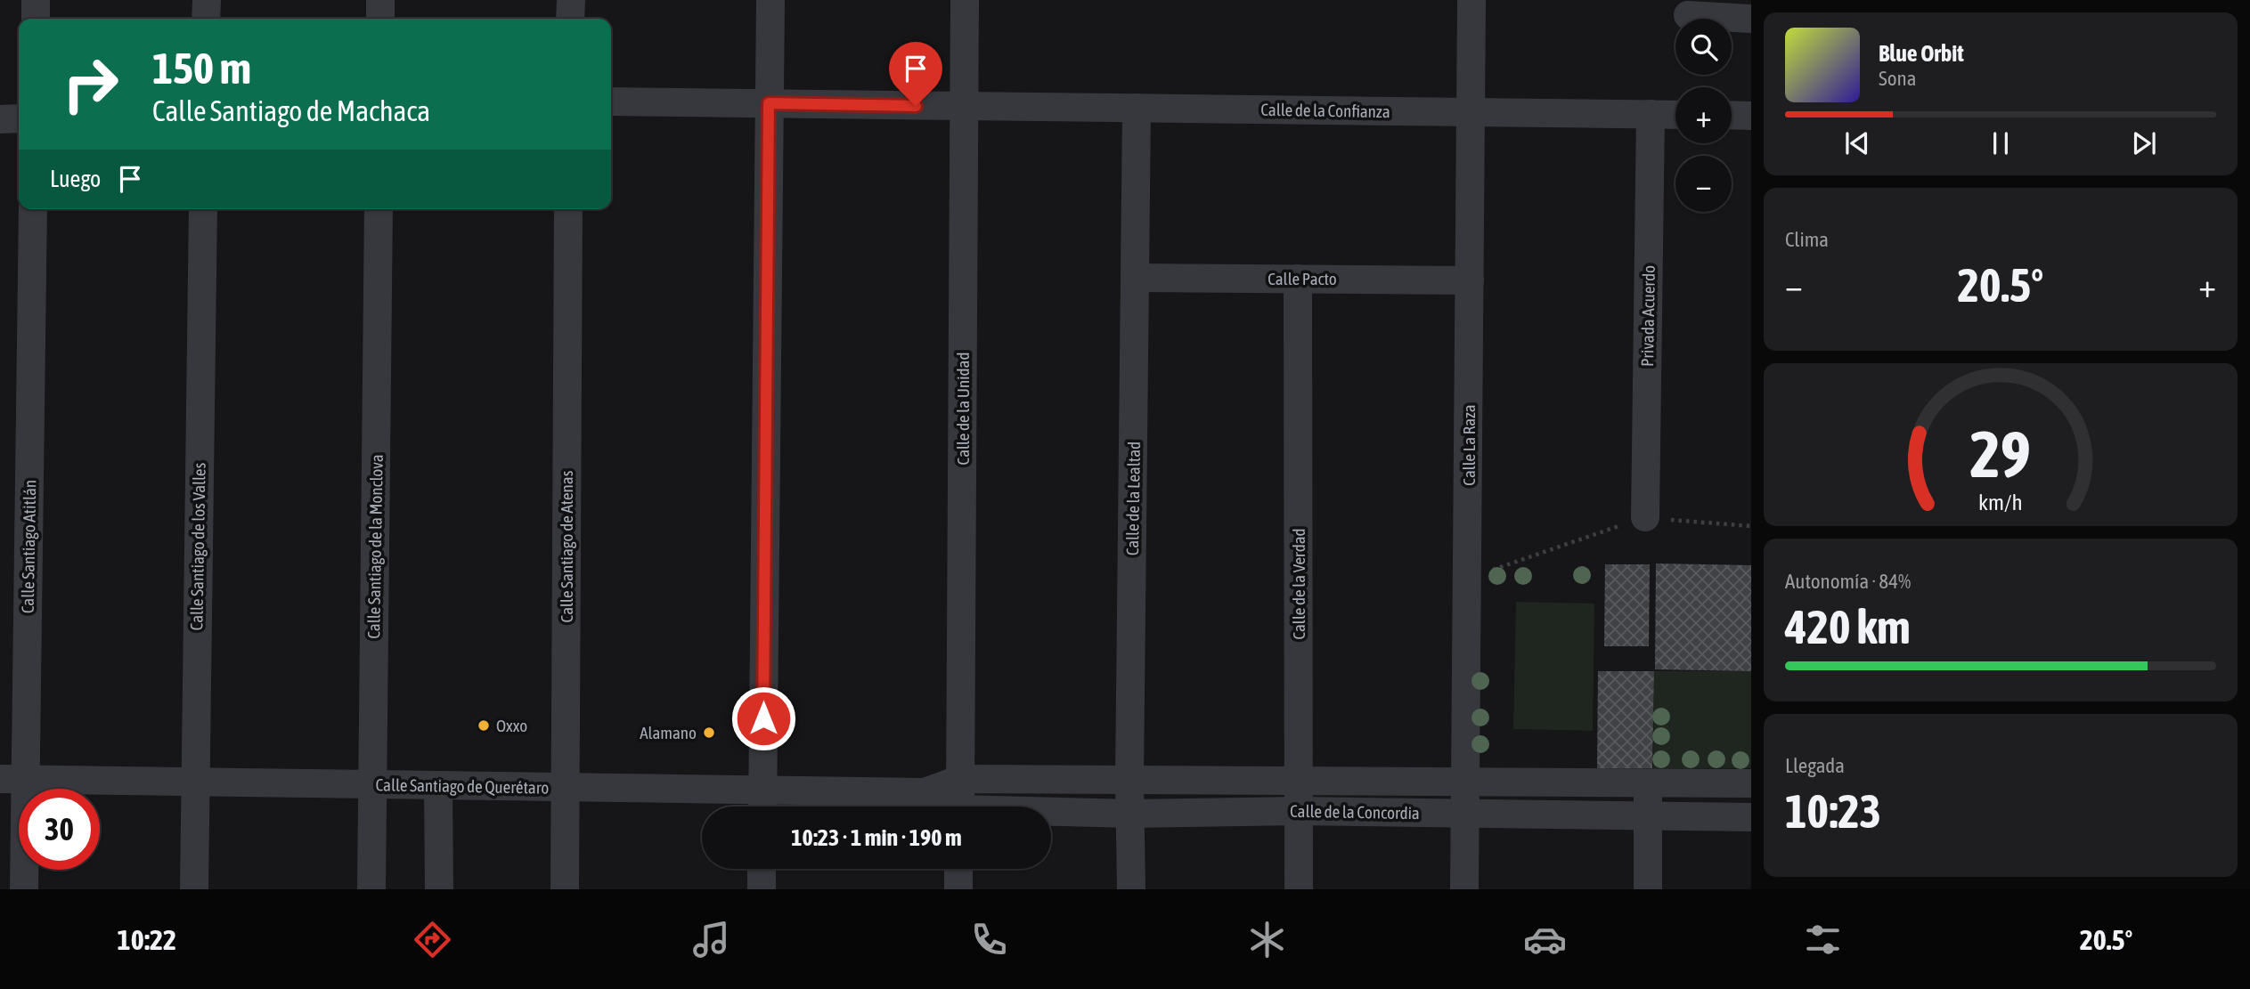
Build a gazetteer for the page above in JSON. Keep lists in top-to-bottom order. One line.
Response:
{"streets":{"street":["Calle de la Confianza","Calle Pacto","Privada Acuerdo","Calle de la Unidad","Calle La Raza","Calle de la Lealtad","Calle Santiago Atitlán","Calle Santiago de los Valles","Calle Santiago de la Monclova","Calle Santiago de Atenas","Calle de la Verdad","Calle Santiago de Querétaro","Calle de la Concordia"]},"crossings":[["Calle de la Confianza","Privada Acuerdo"],["Calle de la Confianza","Calle de la Unidad"],["Calle de la Confianza","Calle La Raza"],["Calle de la Confianza","Calle de la Lealtad"],["Calle Pacto","Calle La Raza"],["Calle Pacto","Calle de la Lealtad"],["Calle Pacto","Calle de la Verdad"],["Calle de la Unidad","Calle Santiago de Querétaro"],["Calle de la Unidad","Calle de la Concordia"],["Calle La Raza","Calle de la Concordia"],["Calle de la Lealtad","Calle de la Concordia"],["Calle Santiago Atitlán","Calle Santiago de Querétaro"],["Calle Santiago de los Valles","Calle Santiago de Querétaro"],["Calle Santiago de la Monclova","Calle Santiago de Querétaro"],["Calle Santiago de Atenas","Calle Santiago de Querétaro"],["Calle de la Verdad","Calle de la Concordia"],["Calle Santiago de Querétaro","Calle de la Concordia"]],"places":["Oxxo","Alamano"],"page":{"map_buttons":["+","−"],"turn":["150 m","Calle Santiago de Machaca"],"song":["Blue Orbit","Sona"],"then":"Luego","tile":["Clima",["Autonomía · 84%","420 km"],["Llegada","10:23"]],"heat":["−","20.5°","+"],"limit":"30","trip":"10:23 · 1 min · 190 m","tabs":["10:22","20.5°"],"gauge":["29","km/h"]}}
